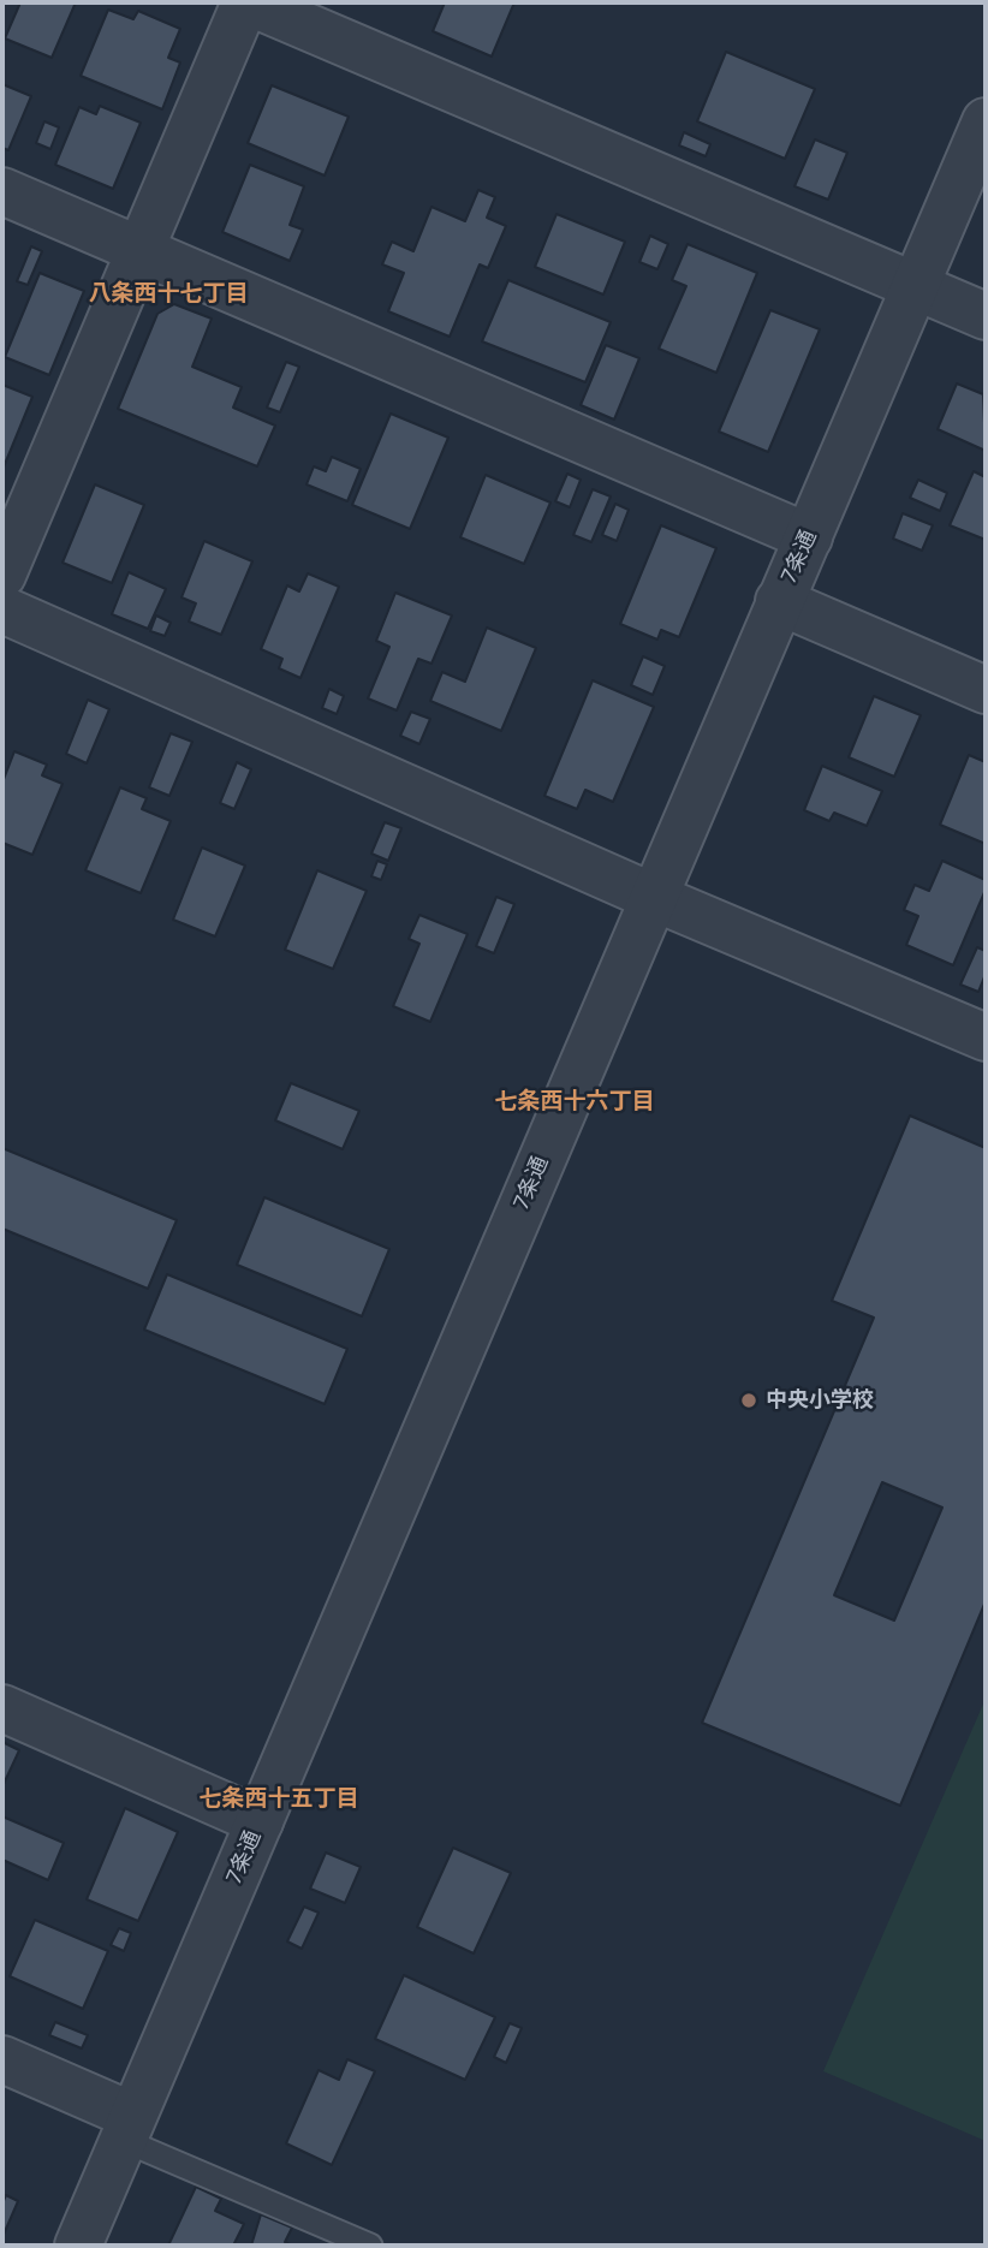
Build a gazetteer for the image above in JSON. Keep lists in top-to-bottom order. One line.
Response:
{"streets":{"street":["7条通"]},"districts":["八条西十七丁目","七条西十六丁目","七条西十五丁目"],"places":["中央小学校"]}
